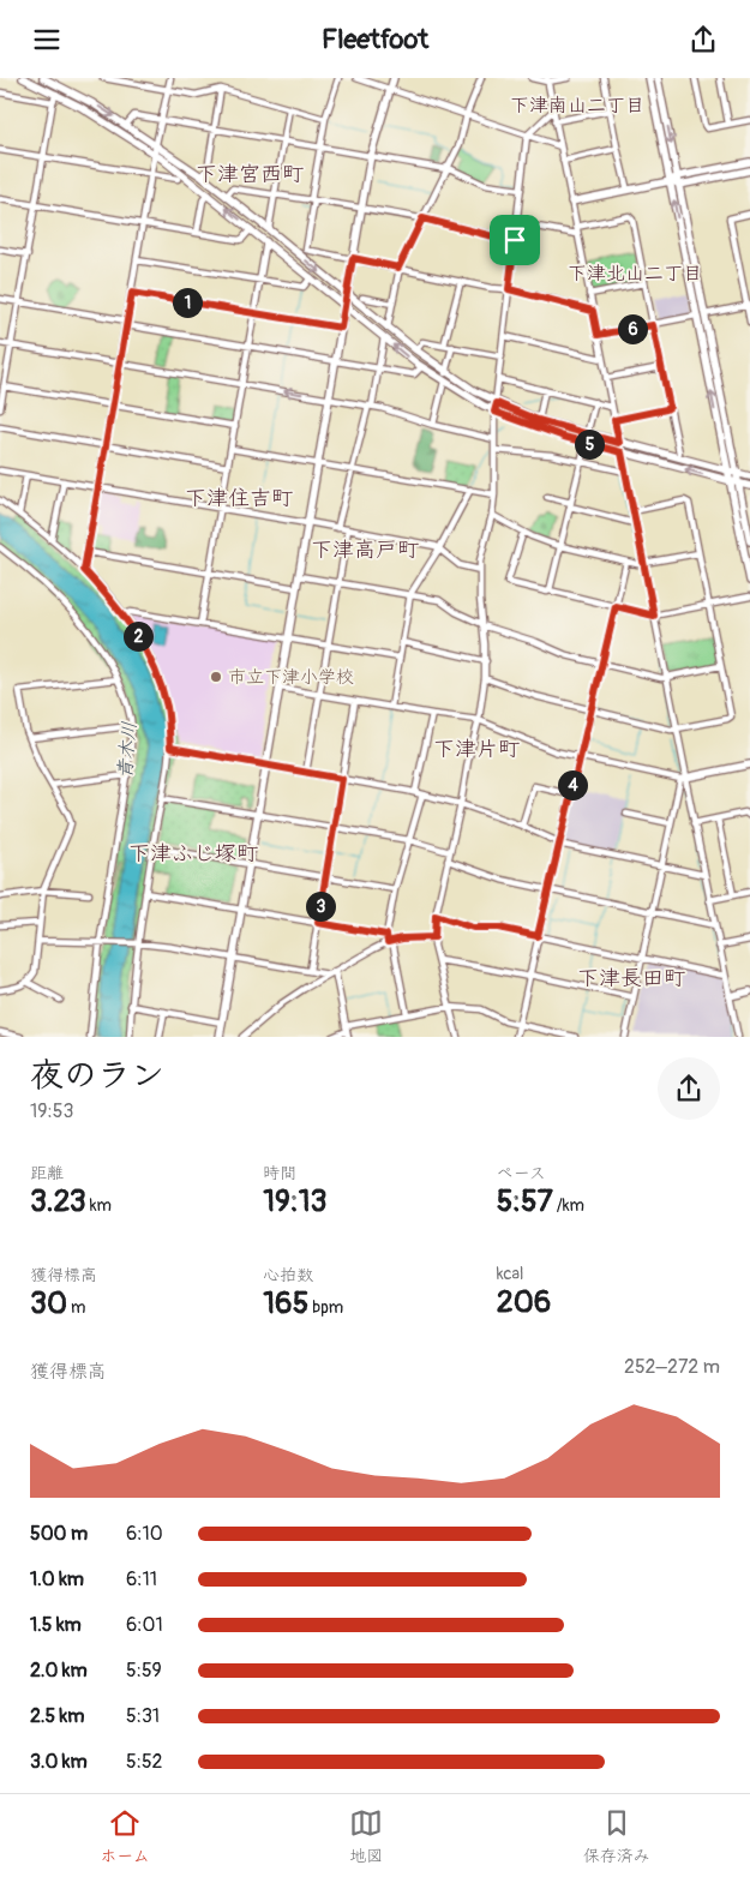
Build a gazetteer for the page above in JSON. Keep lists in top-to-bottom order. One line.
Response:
{"districts":["下津南山二丁目","下津宮西町","下津北山二丁目","下津住吉町","下津高戸町","下津片町","下津ふじ塚町","下津長田町"],"water":["青木川"],"places":["市立下津小学校"],"page":{"header":"Fleetfoot","pins":["1","6","5","2","4","3"],"heading":["夜のラン","19:53"],"stats":[["距離","3.23 km"],["時間","19:13"],["ペース","5:57 /km"],["獲得標高","30 m"],["心拍数","165 bpm"],["kcal","206"]],"chart":["獲得標高","252–272 m"],"list":[{"name":"500 m","note":"6:10"},{"name":"1.0 km","note":"6:11"},{"name":"1.5 km","note":"6:01"},{"name":"2.0 km","note":"5:59"},{"name":"2.5 km","note":"5:31"},{"name":"3.0 km","note":"5:52"}],"tabs":["ホーム","地図","保存済み"]}}
